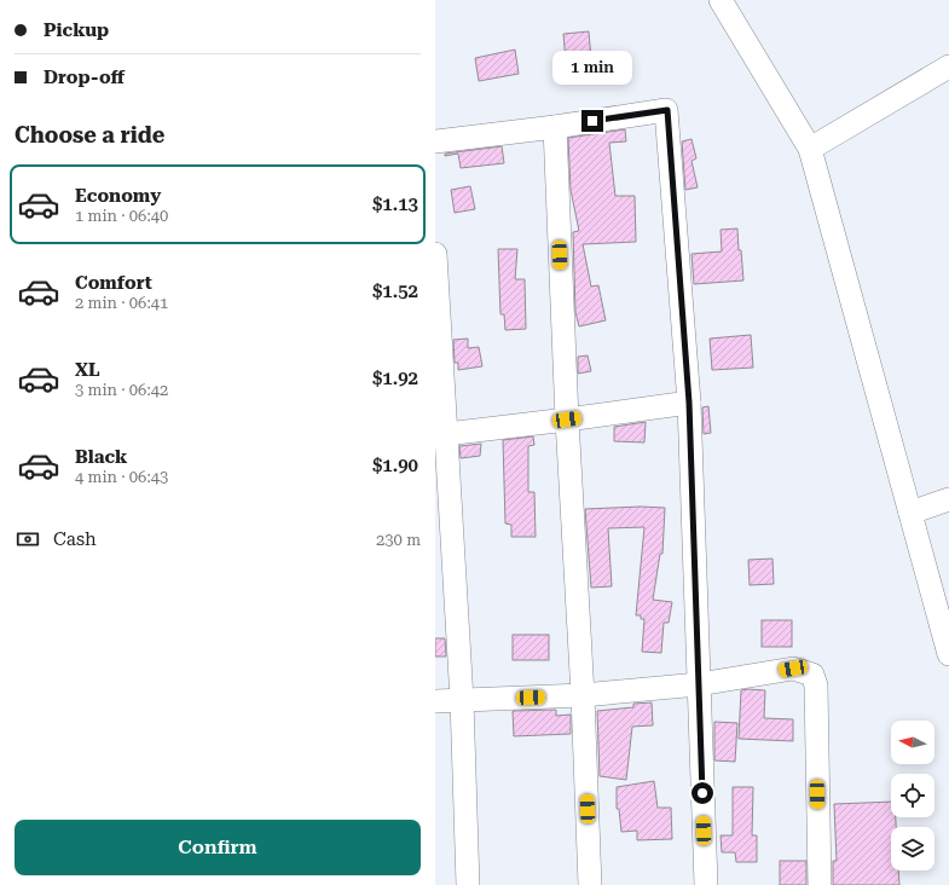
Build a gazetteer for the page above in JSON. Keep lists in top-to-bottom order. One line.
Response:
{"north":"left","page":{"banner":["Pickup","Drop-off"],"bubble":"1 min","heading":"Choose a ride","list":[{"name":"Economy","note":"1 min · 06:40","value":"$1.13"},{"name":"Comfort","note":"2 min · 06:41","value":"$1.52"},{"name":"XL","note":"3 min · 06:42","value":"$1.92"},{"name":"Black","note":"4 min · 06:43","value":"$1.90"}],"pay":["Cash","230 m"],"buttons":"Confirm"}}
